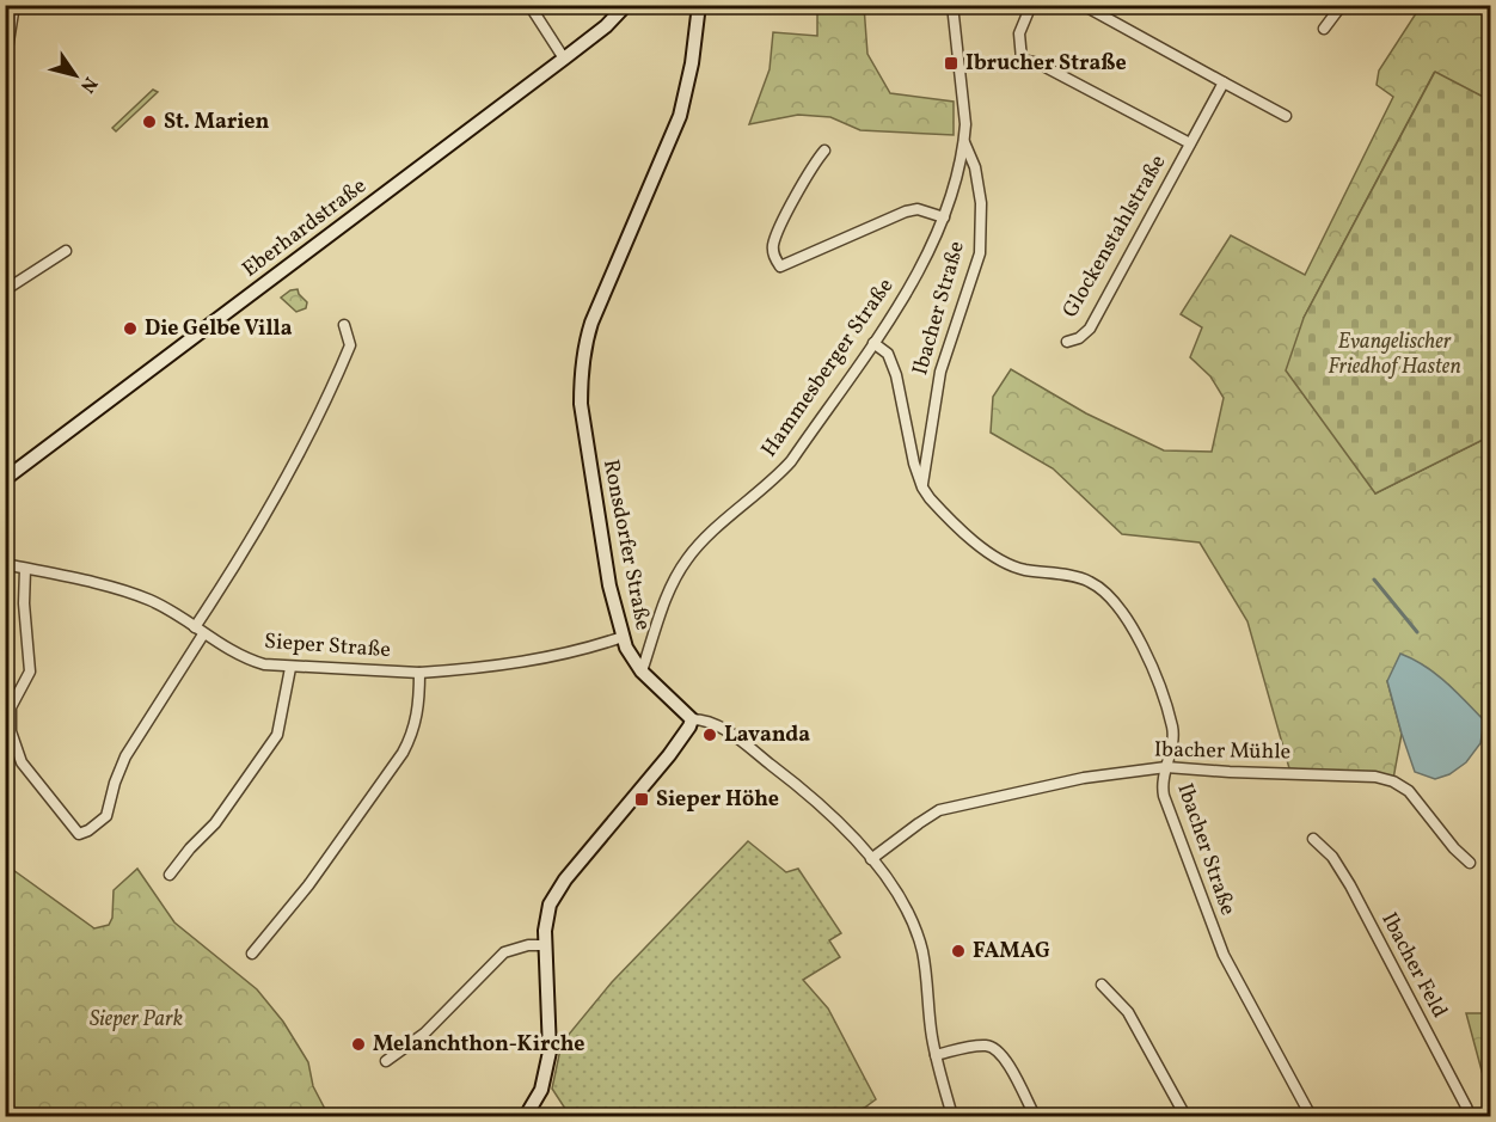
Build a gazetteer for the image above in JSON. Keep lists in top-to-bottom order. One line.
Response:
{"streets":{"main road":["Eberhardstraße","Ronsdorfer Straße"],"street":["Glockenstahlstraße","Ibacher Straße","Hammesberger Straße","Sieper Straße","Ibacher Mühle","Ibacher Feld"]},"crossings":[["Ibacher Straße","Hammesberger Straße"],["Ibacher Straße","Ibacher Mühle"],["Hammesberger Straße","Ronsdorfer Straße"],["Ronsdorfer Straße","Sieper Straße"]],"parks":["Evangelischer Friedhof Hasten","Sieper Park"],"places":{"transit":["Ibrucher Straße","Sieper Höhe"],"other":["St. Marien","Die Gelbe Villa","Lavanda","FAMAG","Melanchthon-Kirche"]},"north":"bottom right"}
